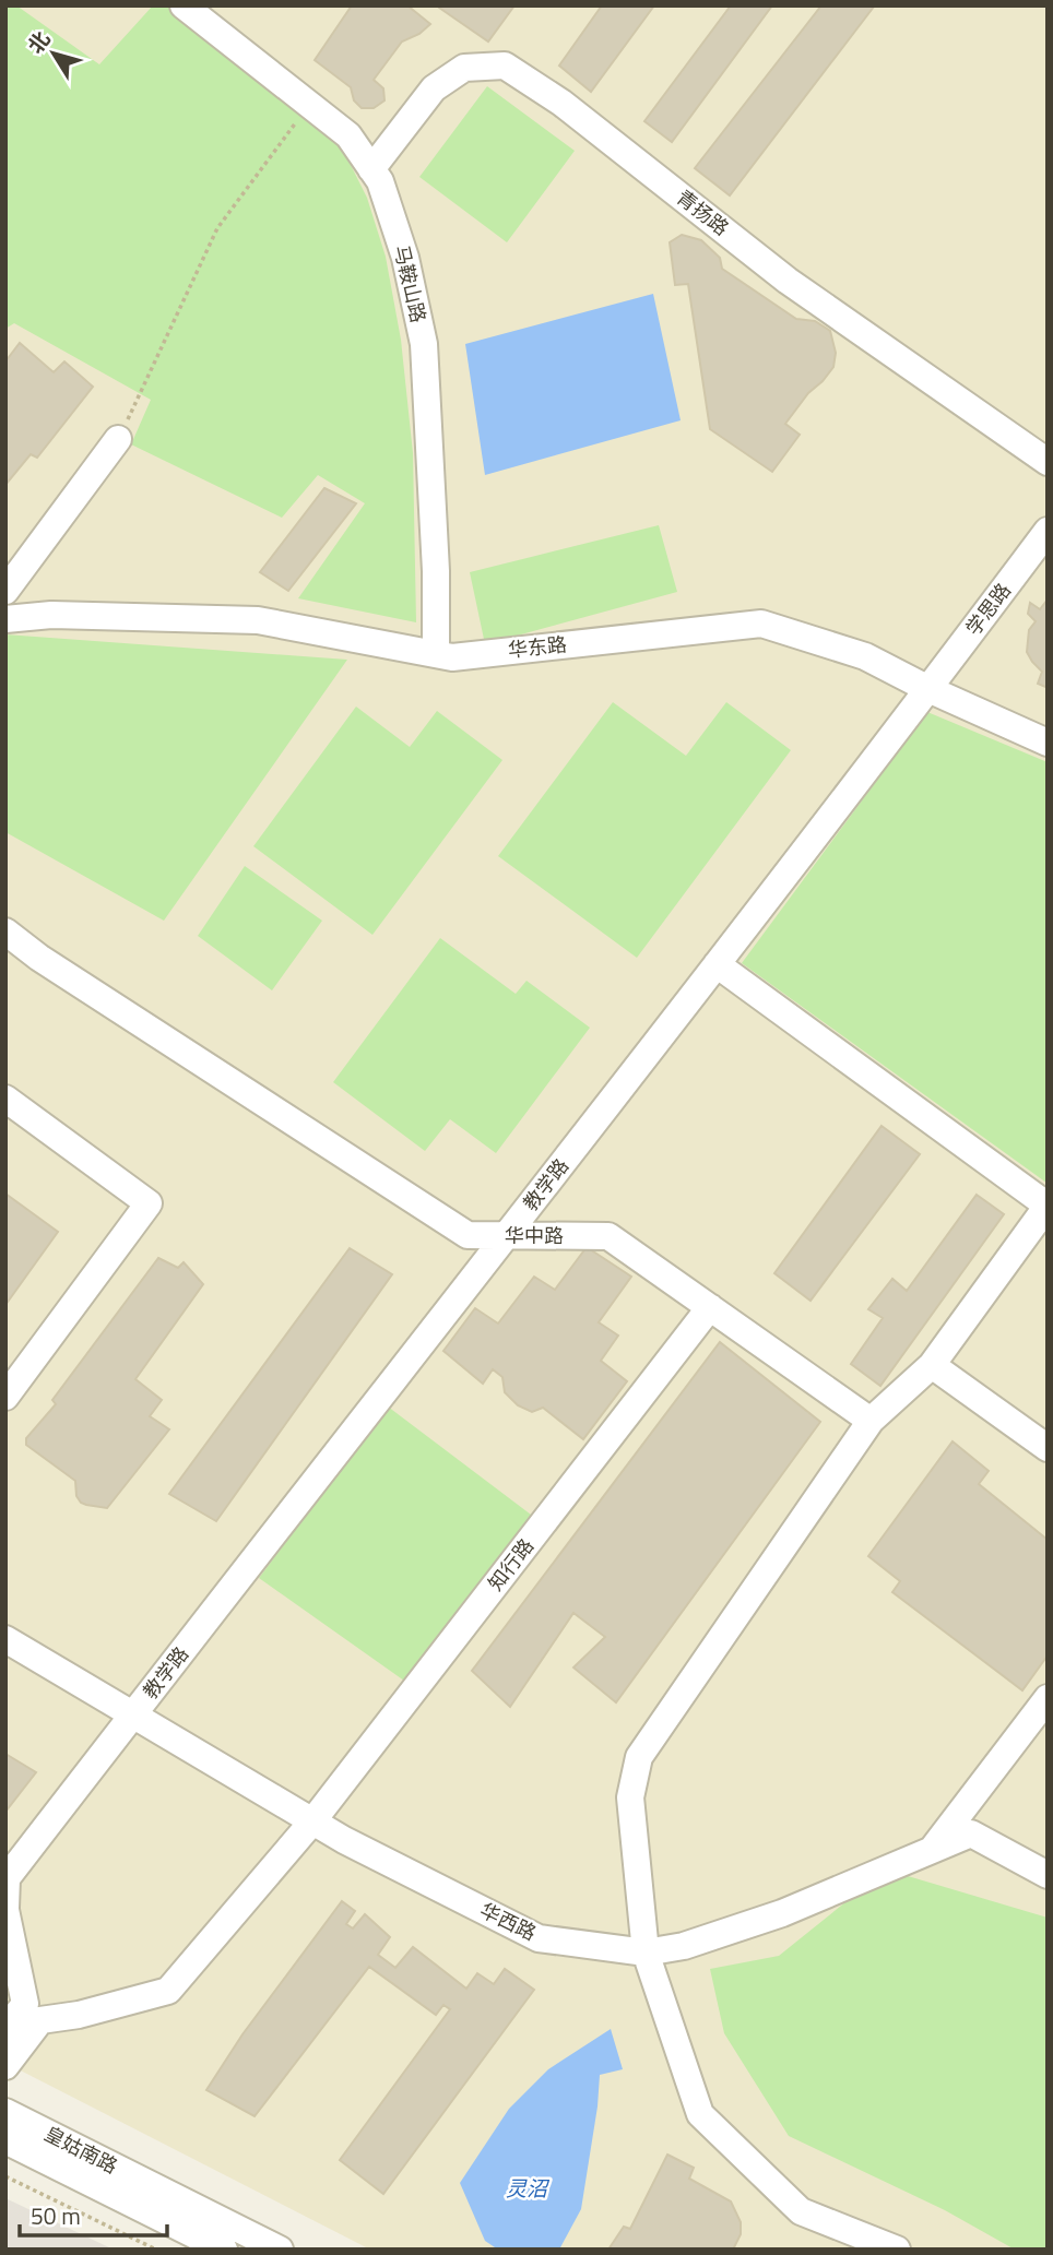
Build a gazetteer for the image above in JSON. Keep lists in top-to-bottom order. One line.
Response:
{"streets":{"street":["青扬路","马鞍山路","学思路","华东路","教学路","华中路","知行路","华西路","皇姑南路"]},"crossings":[["青扬路","马鞍山路"],["马鞍山路","华东路"],["学思路","华东路"],["学思路","教学路"],["华东路","教学路"],["教学路","华中路"],["教学路","华西路"],["华中路","知行路"],["知行路","华西路"]],"water":["灵沼"],"scale_bar":"50 m","north":"top left"}
